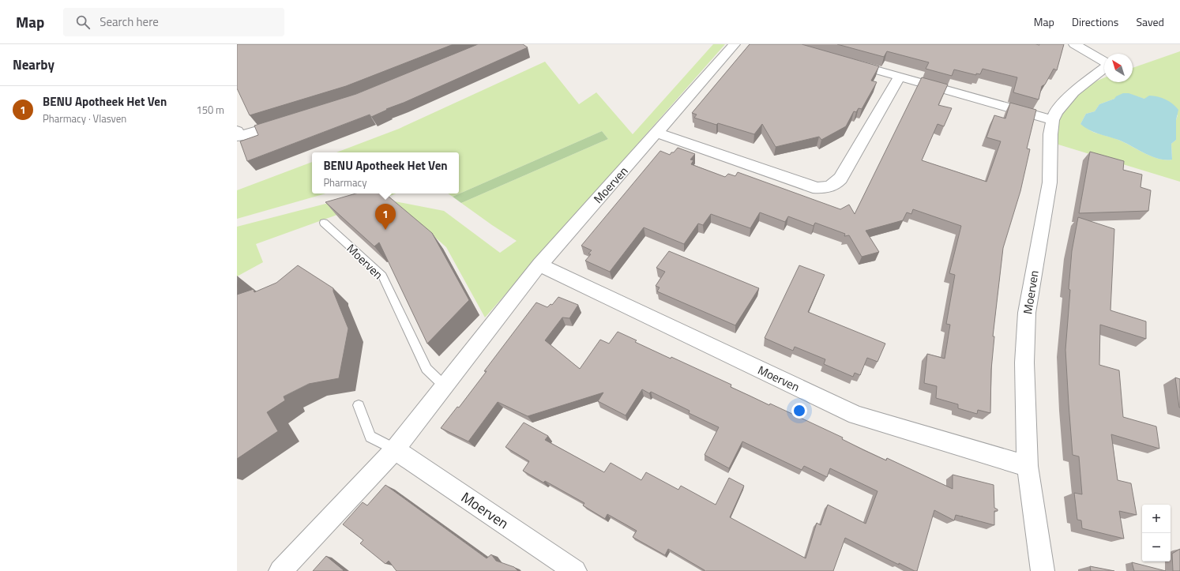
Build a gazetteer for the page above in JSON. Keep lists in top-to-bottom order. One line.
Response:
{"streets":{"street":["Moerven"]},"north":"top left","page":{"header":"Map","search":"Search here","nav":["Map","Directions","Saved"],"heading":"Nearby","list":[{"mark":"1","name":"BENU Apotheek Het Ven","note":"Pharmacy · Vlasven","value":"150 m"}],"popup":["BENU Apotheek Het Ven","Pharmacy"],"pins":"1","map_buttons":["+","−"]}}
